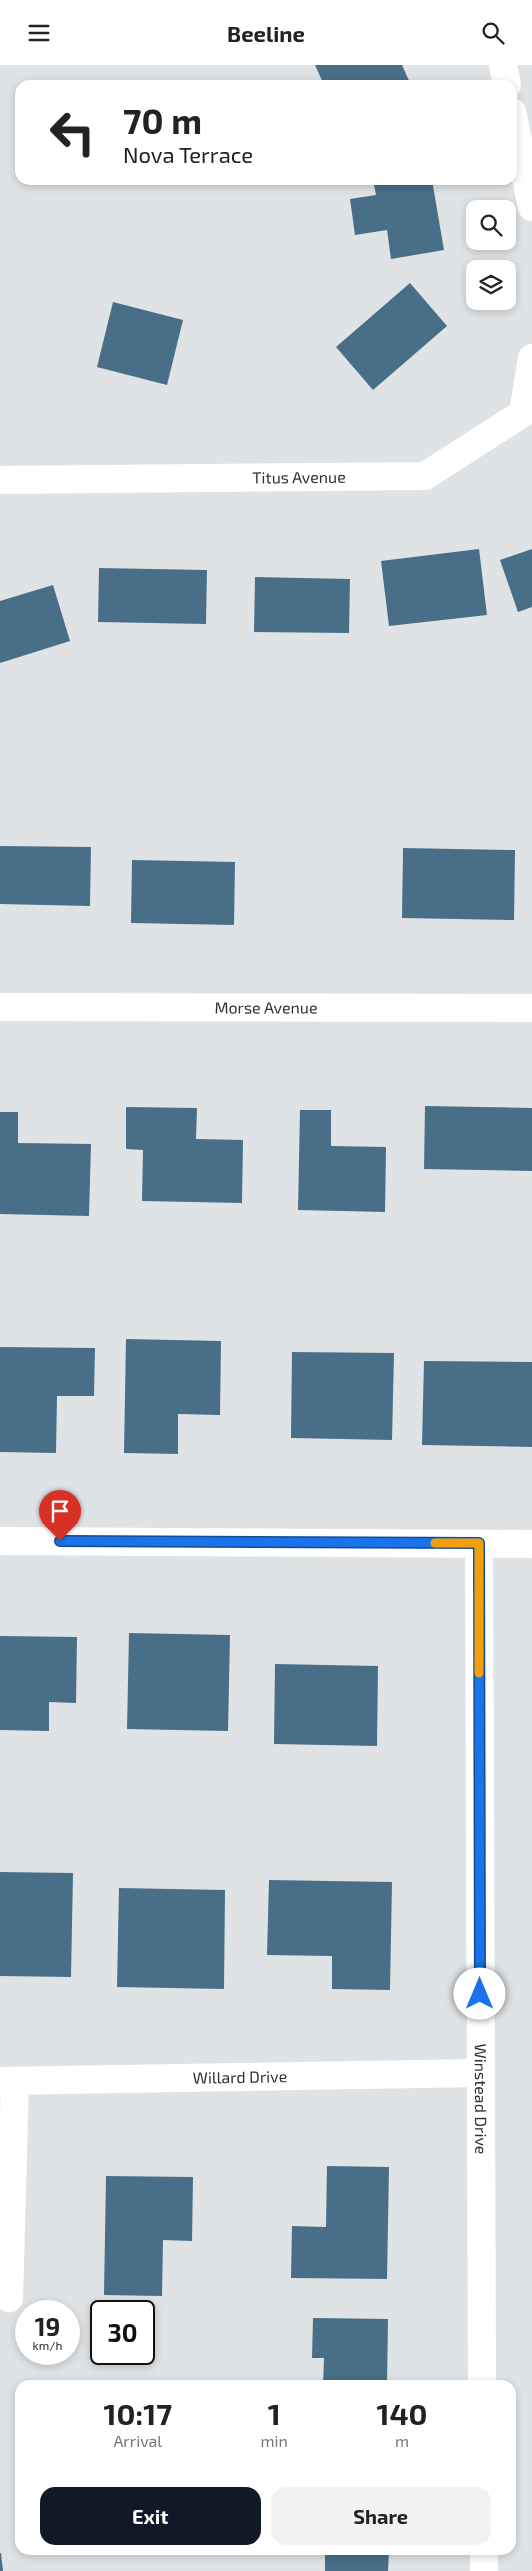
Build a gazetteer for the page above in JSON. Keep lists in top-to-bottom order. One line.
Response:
{"streets":{"street":["Titus Avenue","Morse Avenue","Willard Drive","Winstead Drive"]},"crossings":[["Willard Drive","Winstead Drive"]],"page":{"header":"Beeline","turn":["70 m","Nova Terrace"],"speed":"19 km/h","limit":"30","eta":["10:17","Arrival","1","min","140","m"],"buttons":["Exit","Share"]}}
